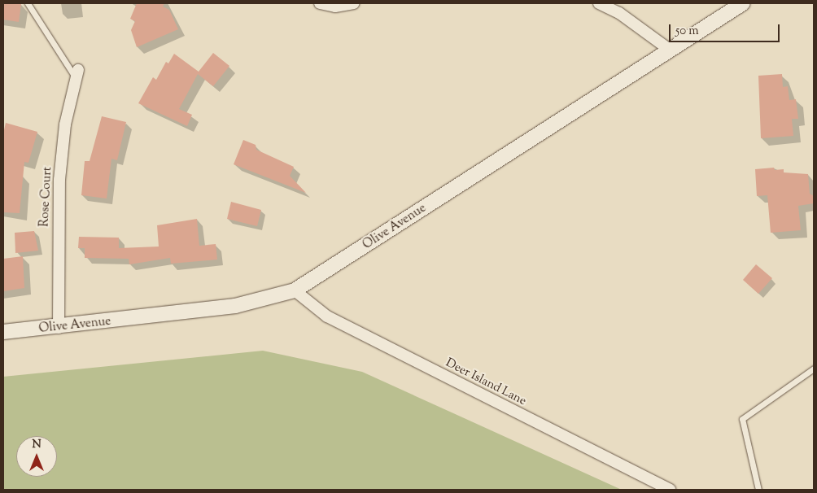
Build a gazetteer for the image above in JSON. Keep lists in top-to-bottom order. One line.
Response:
{"streets":{"street":["Rose Court","Olive Avenue","Deer Island Lane"]},"crossings":[["Rose Court","Olive Avenue"],["Olive Avenue","Deer Island Lane"]],"scale_bar":"50 m","north":"top"}
